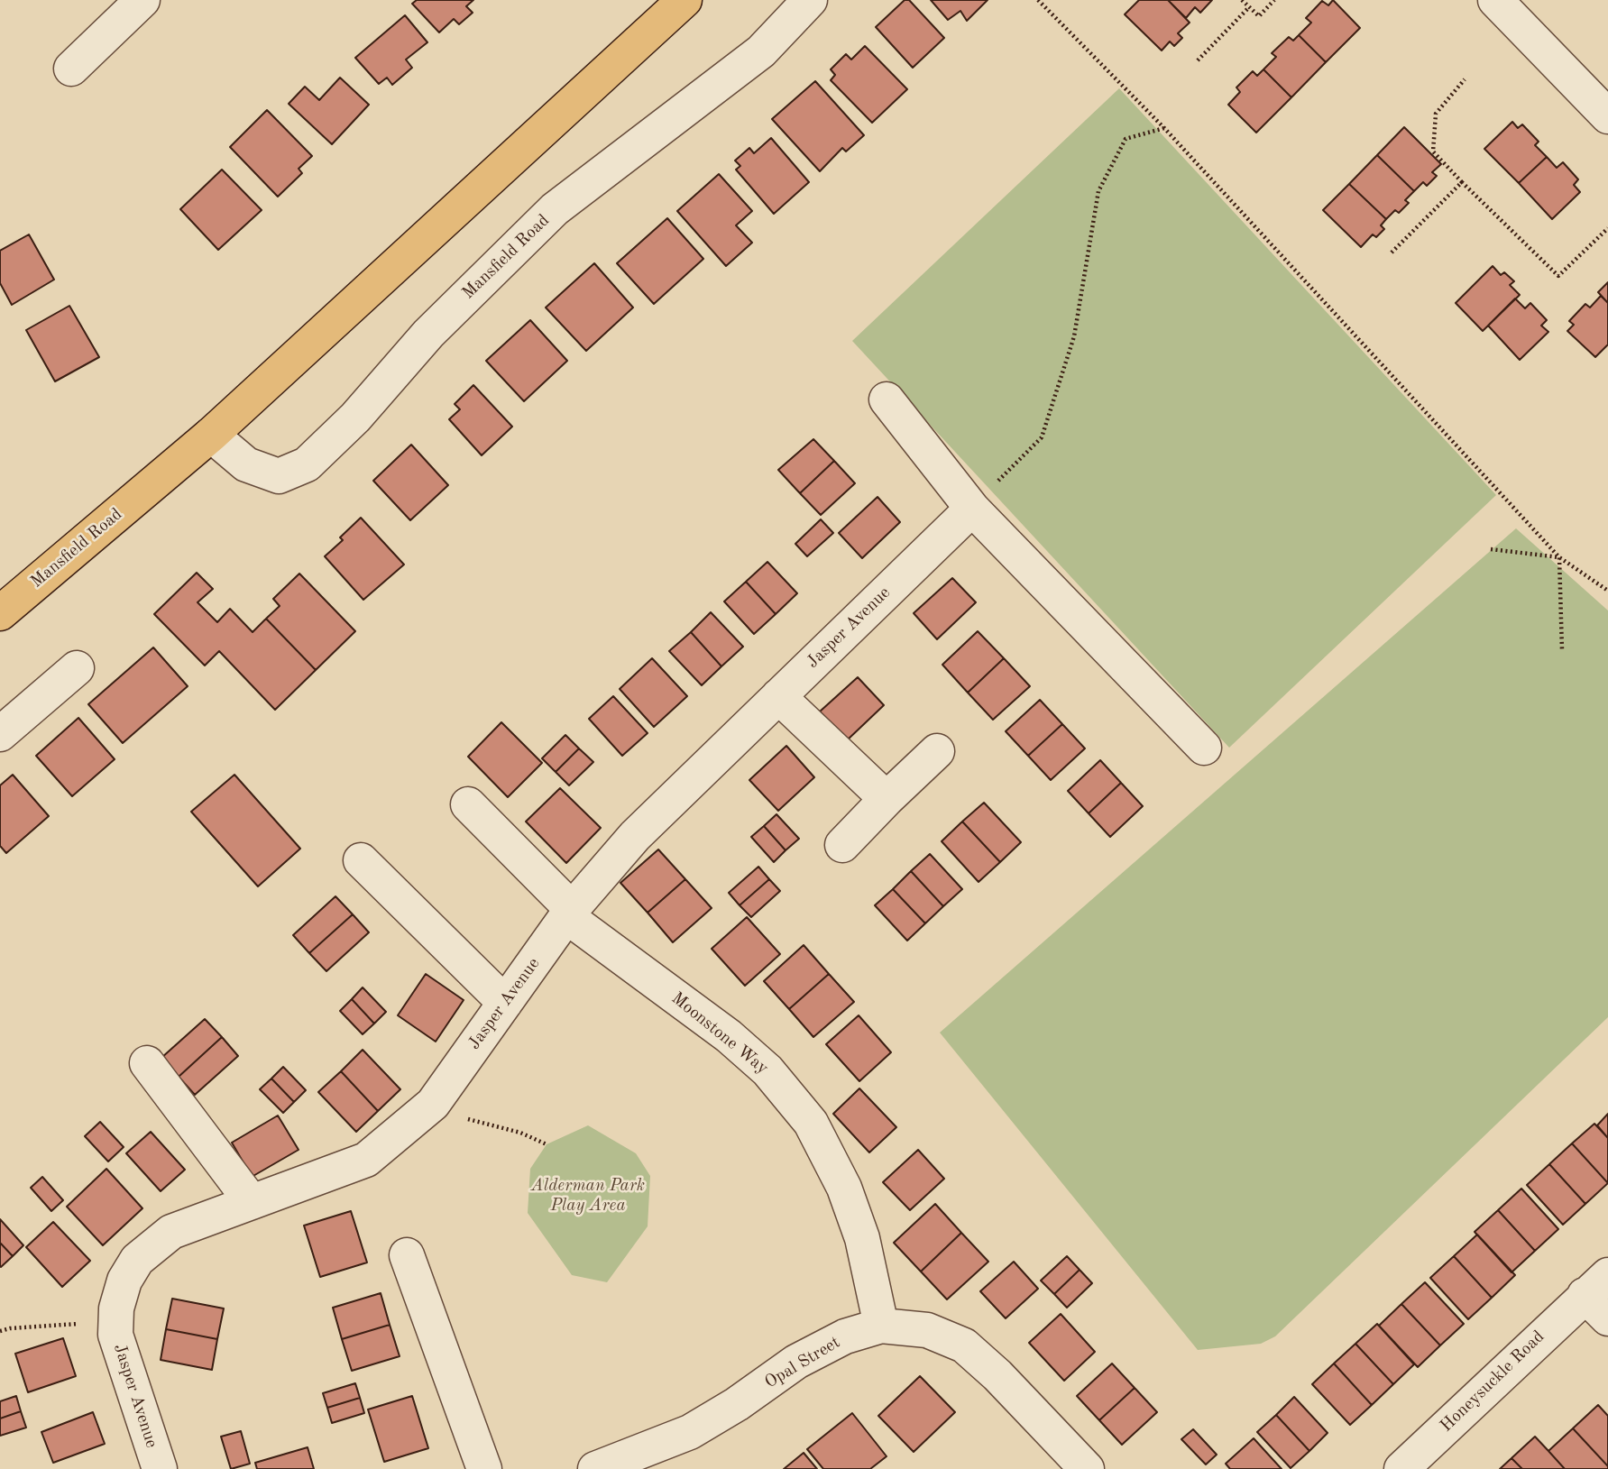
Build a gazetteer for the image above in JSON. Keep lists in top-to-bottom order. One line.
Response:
{"streets":{"main road":["Mansfield Road"],"street":["Jasper Avenue","Moonstone Way","Opal Street","Honeysuckle Road"]},"crossings":[["Jasper Avenue","Moonstone Way"],["Moonstone Way","Opal Street"]],"parks":["Alderman Park Play Area"]}
